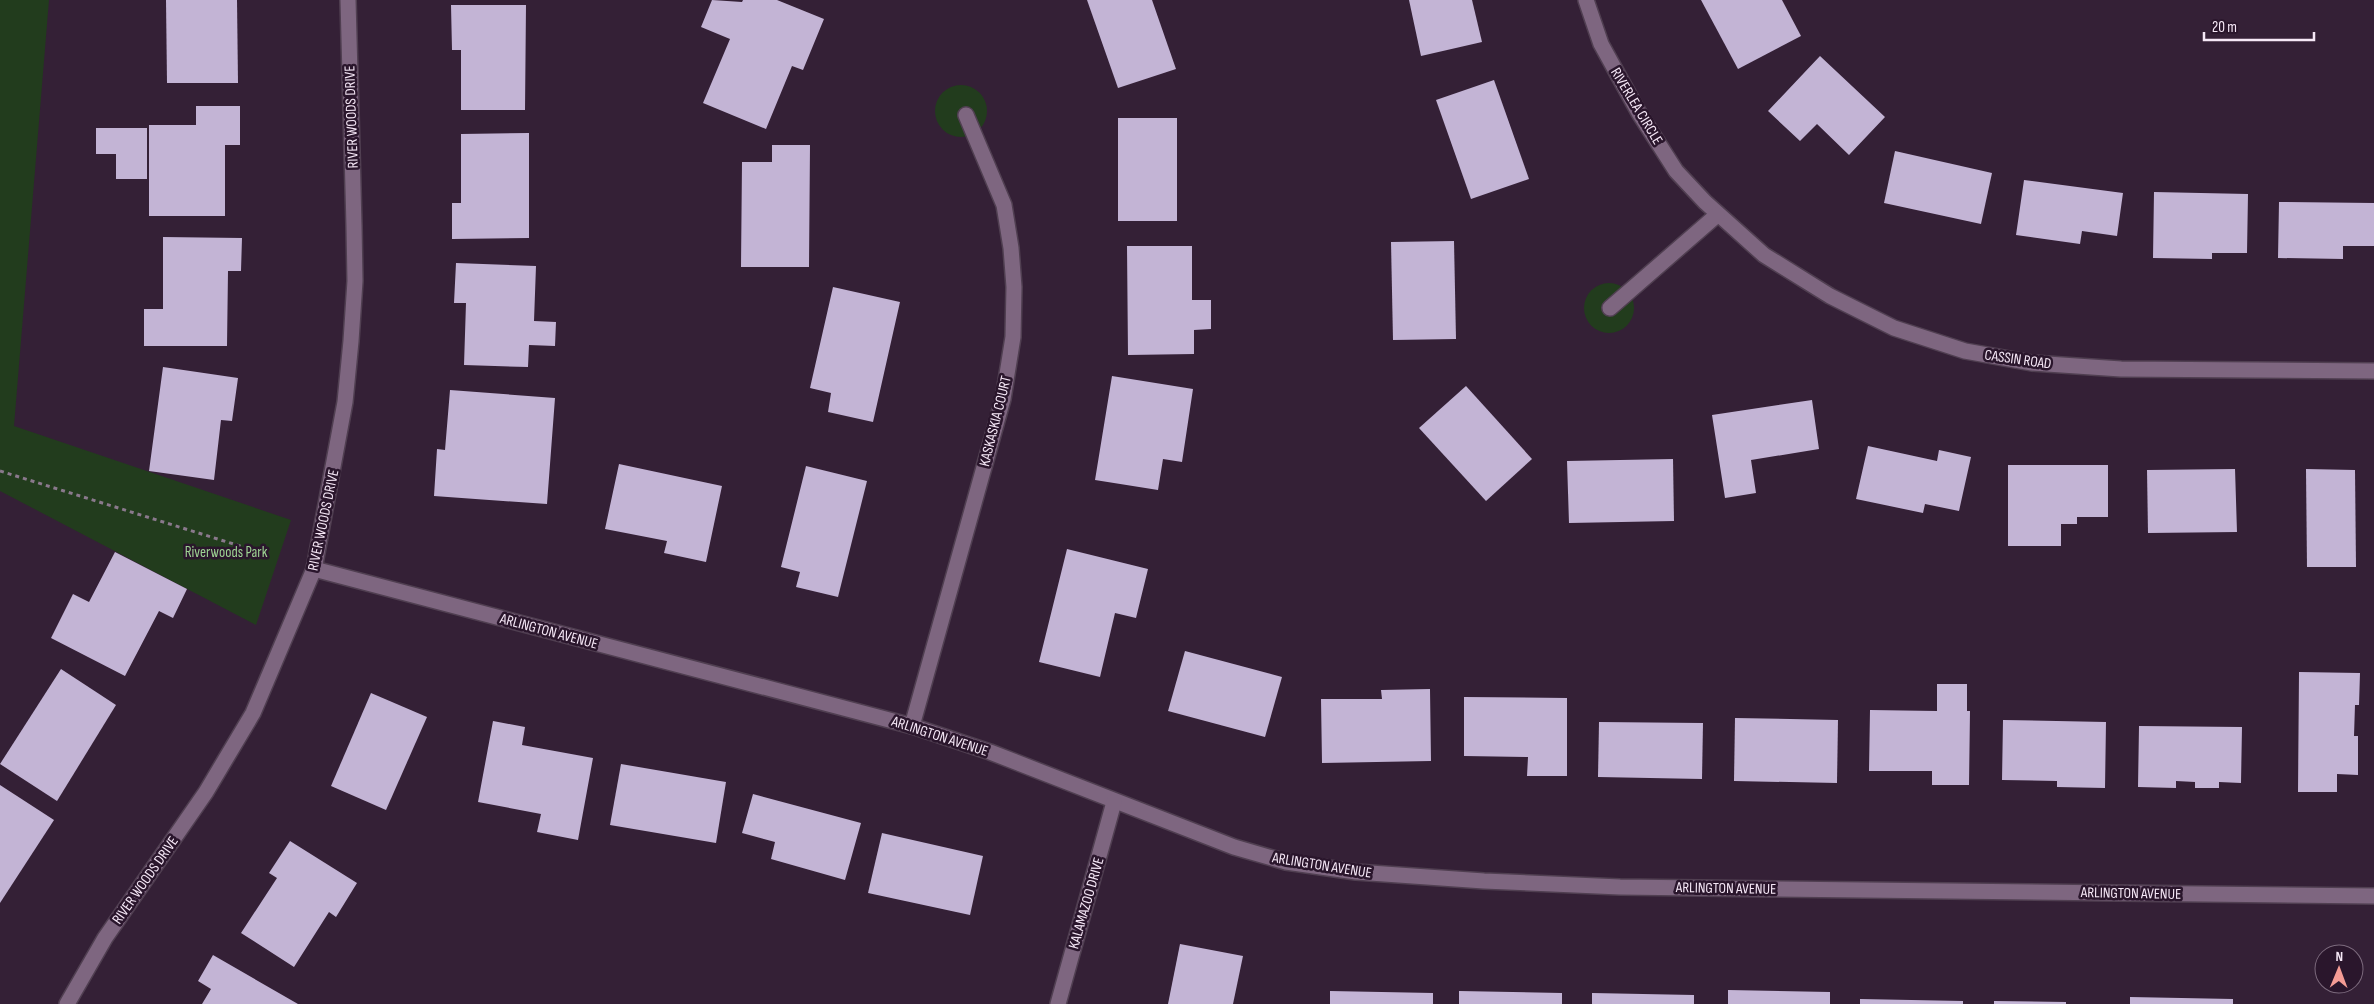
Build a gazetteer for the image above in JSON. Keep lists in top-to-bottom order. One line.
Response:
{"streets":{"street":["RIVERLEA CIRCLE","RIVER WOODS DRIVE","CASSIN ROAD","KASKASKIA COURT","ARLINGTON AVENUE","KALAMAZOO DRIVE"]},"crossings":[["RIVERLEA CIRCLE","CASSIN ROAD"],["RIVER WOODS DRIVE","ARLINGTON AVENUE"],["KASKASKIA COURT","ARLINGTON AVENUE"],["ARLINGTON AVENUE","KALAMAZOO DRIVE"]],"parks":["Riverwoods Park"],"scale_bar":"20 m","north":"top"}
